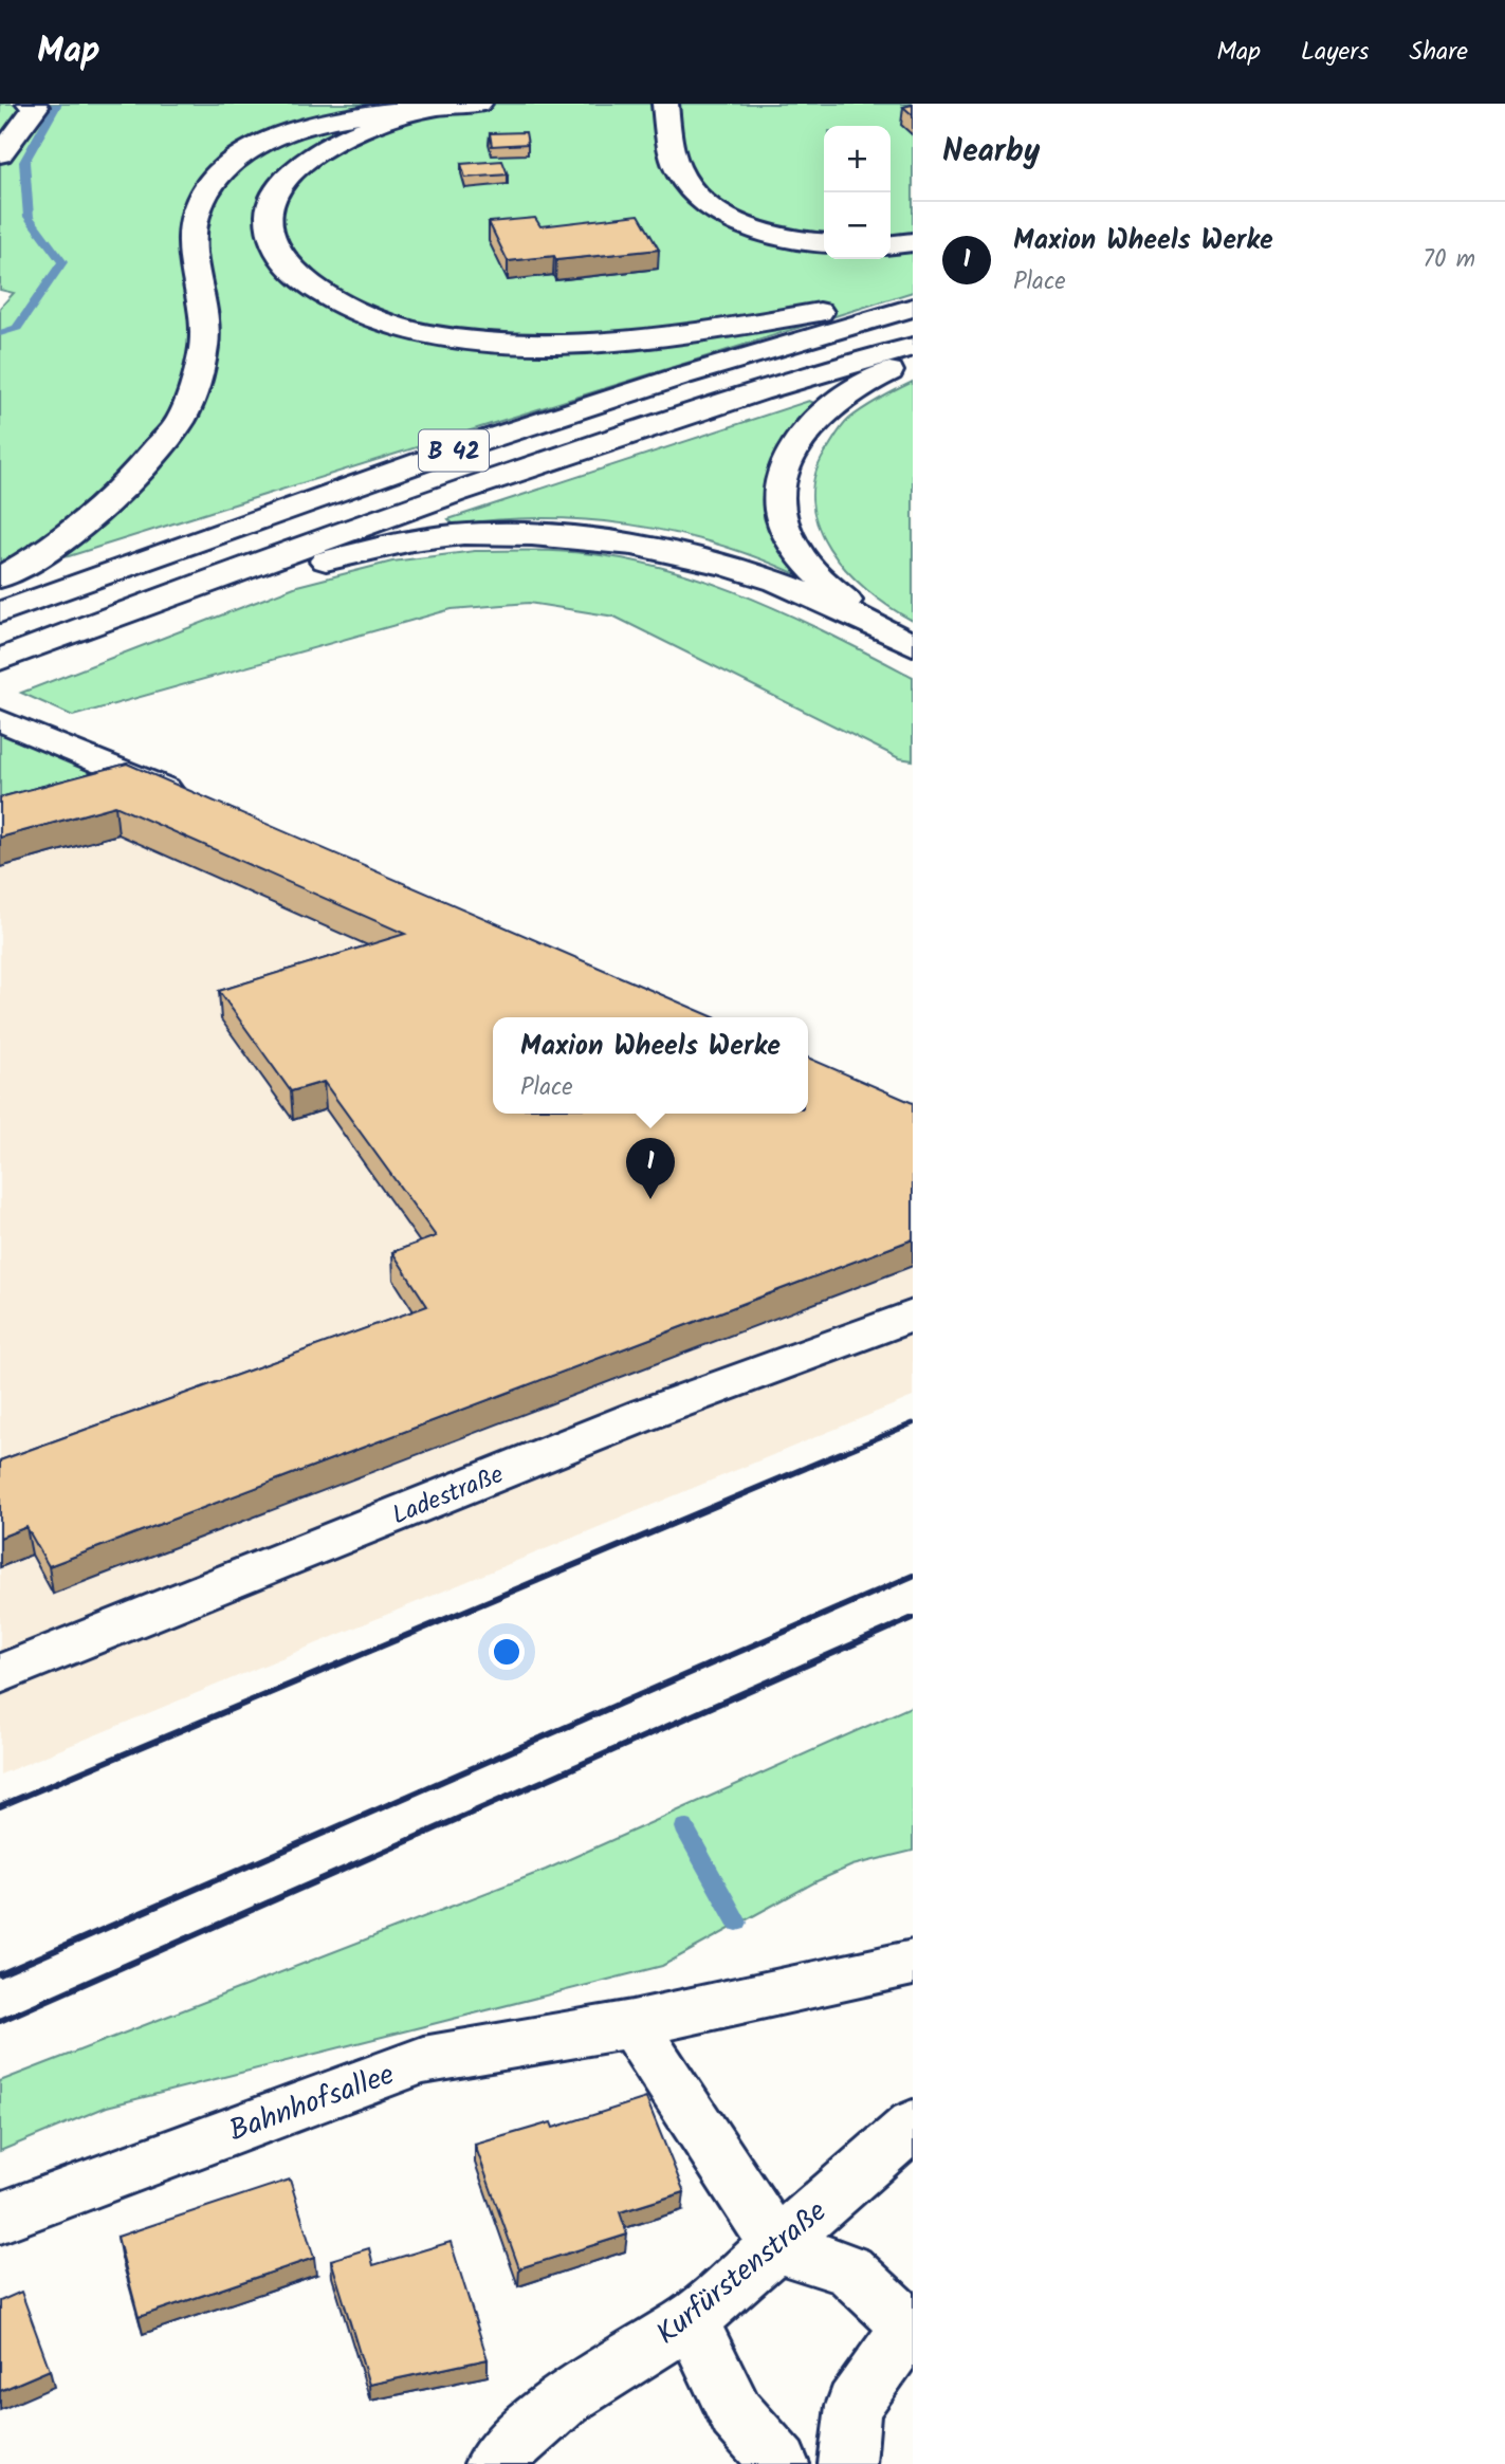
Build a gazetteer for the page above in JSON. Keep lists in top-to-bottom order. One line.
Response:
{"streets":{"main road":["B 42","Ladestraße","Bahnhofsallee","Kurfürstenstraße"]},"page":{"header":"Map","nav":["Map","Layers","Share"],"heading":"Nearby","map_buttons":["+","−"],"list":[{"mark":"1","name":"Maxion Wheels Werke","note":"Place","value":"70 m"}],"popup":["Maxion Wheels Werke","Place"],"pins":"1"}}
